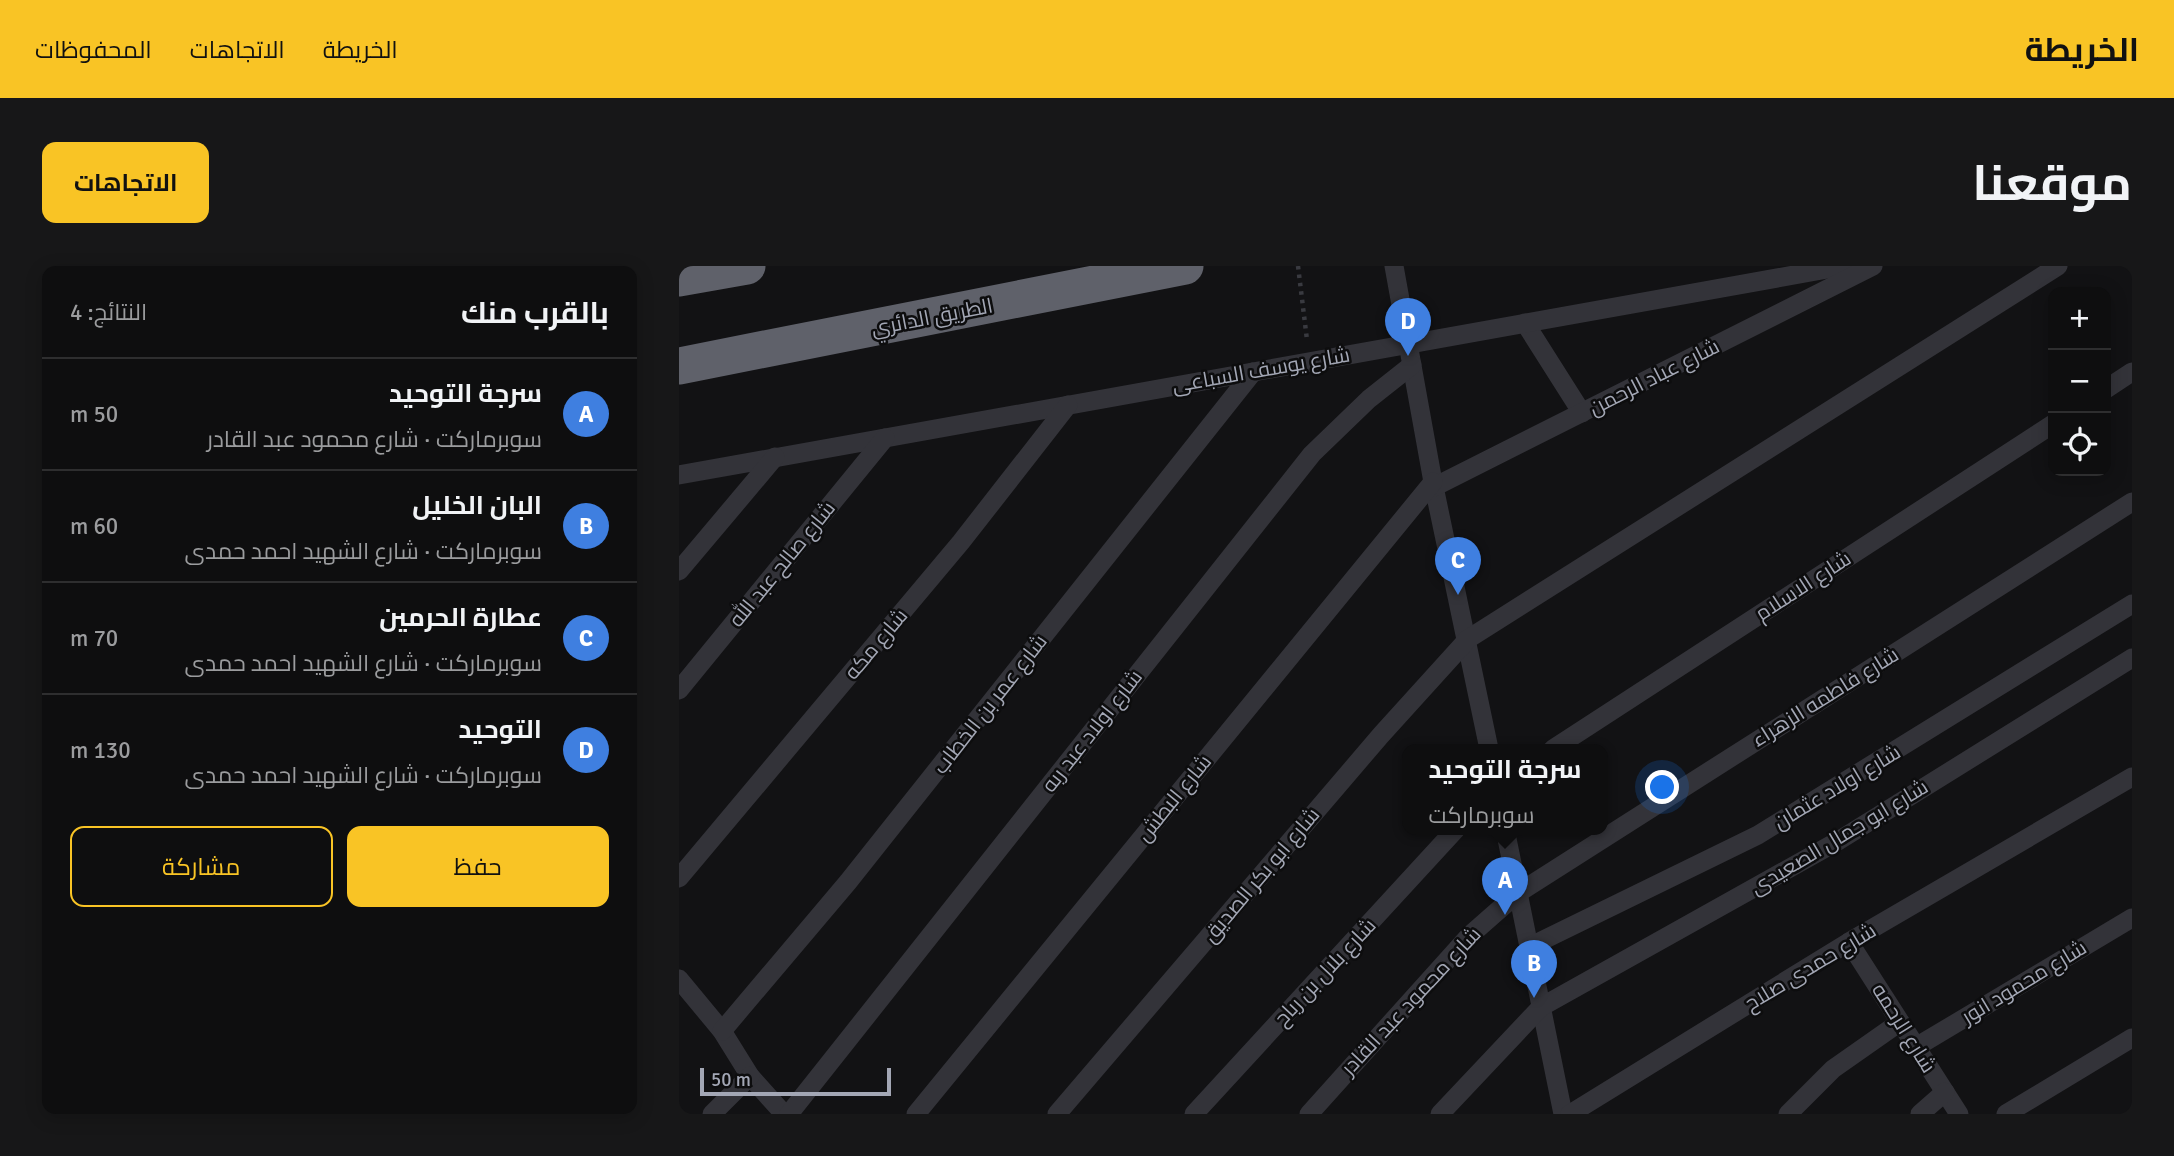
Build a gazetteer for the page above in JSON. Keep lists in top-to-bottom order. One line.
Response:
{"streets":{"highway":["الطريق الدائري"],"street":["شارع يوسف السباعى","شارع عباد الرحمن","شارع صالح عبد الله","شارع الاسلام","شارع مكه","شارع فاطمه الزهراء","شارع عمر بن الخطاب","شارع اولاد عبد ربه","شارع اولاد عثمان","شارع البطش","شارع ابو جمال الصعيدى","شارع ابو بكر الصديق","شارع حمدى صلاح","شارع بلال بن رباح","شارع محمود انور","شارع محمود عبد القادر","شارع الرحمه"]},"crossings":[["شارع يوسف السباعى","شارع صالح عبد الله"],["شارع يوسف السباعى","شارع مكه"],["شارع يوسف السباعى","شارع عمر بن الخطاب"],["شارع عباد الرحمن","شارع البطش"],["شارع فاطمه الزهراء","شارع محمود عبد القادر"],["شارع حمدى صلاح","شارع الرحمه"],["شارع محمود انور","شارع الرحمه"]],"scale_bar":"50 m","page":{"header":"الخريطة","nav":["الخريطة","الاتجاهات","المحفوظات"],"title":"موقعنا","buttons":["الاتجاهات",["حفظ","مشاركة"]],"heading":["بالقرب منك","النتائج: 4"],"map_buttons":["+","−"],"pins":["D","C","A","B"],"list":[{"mark":"A","name":"سرجة التوحيد","note":"سوبرماركت · شارع محمود عبد القادر","value":"50 m"},{"mark":"B","name":"البان الخليل","note":"سوبرماركت · شارع الشهيد احمد حمدى","value":"60 m"},{"mark":"C","name":"عطارة الحرمين","note":"سوبرماركت · شارع الشهيد احمد حمدى","value":"70 m"},{"mark":"D","name":"التوحيد","note":"سوبرماركت · شارع الشهيد احمد حمدى","value":"130 m"}],"popup":["سرجة التوحيد","سوبرماركت"],"scale":"50 m"}}
